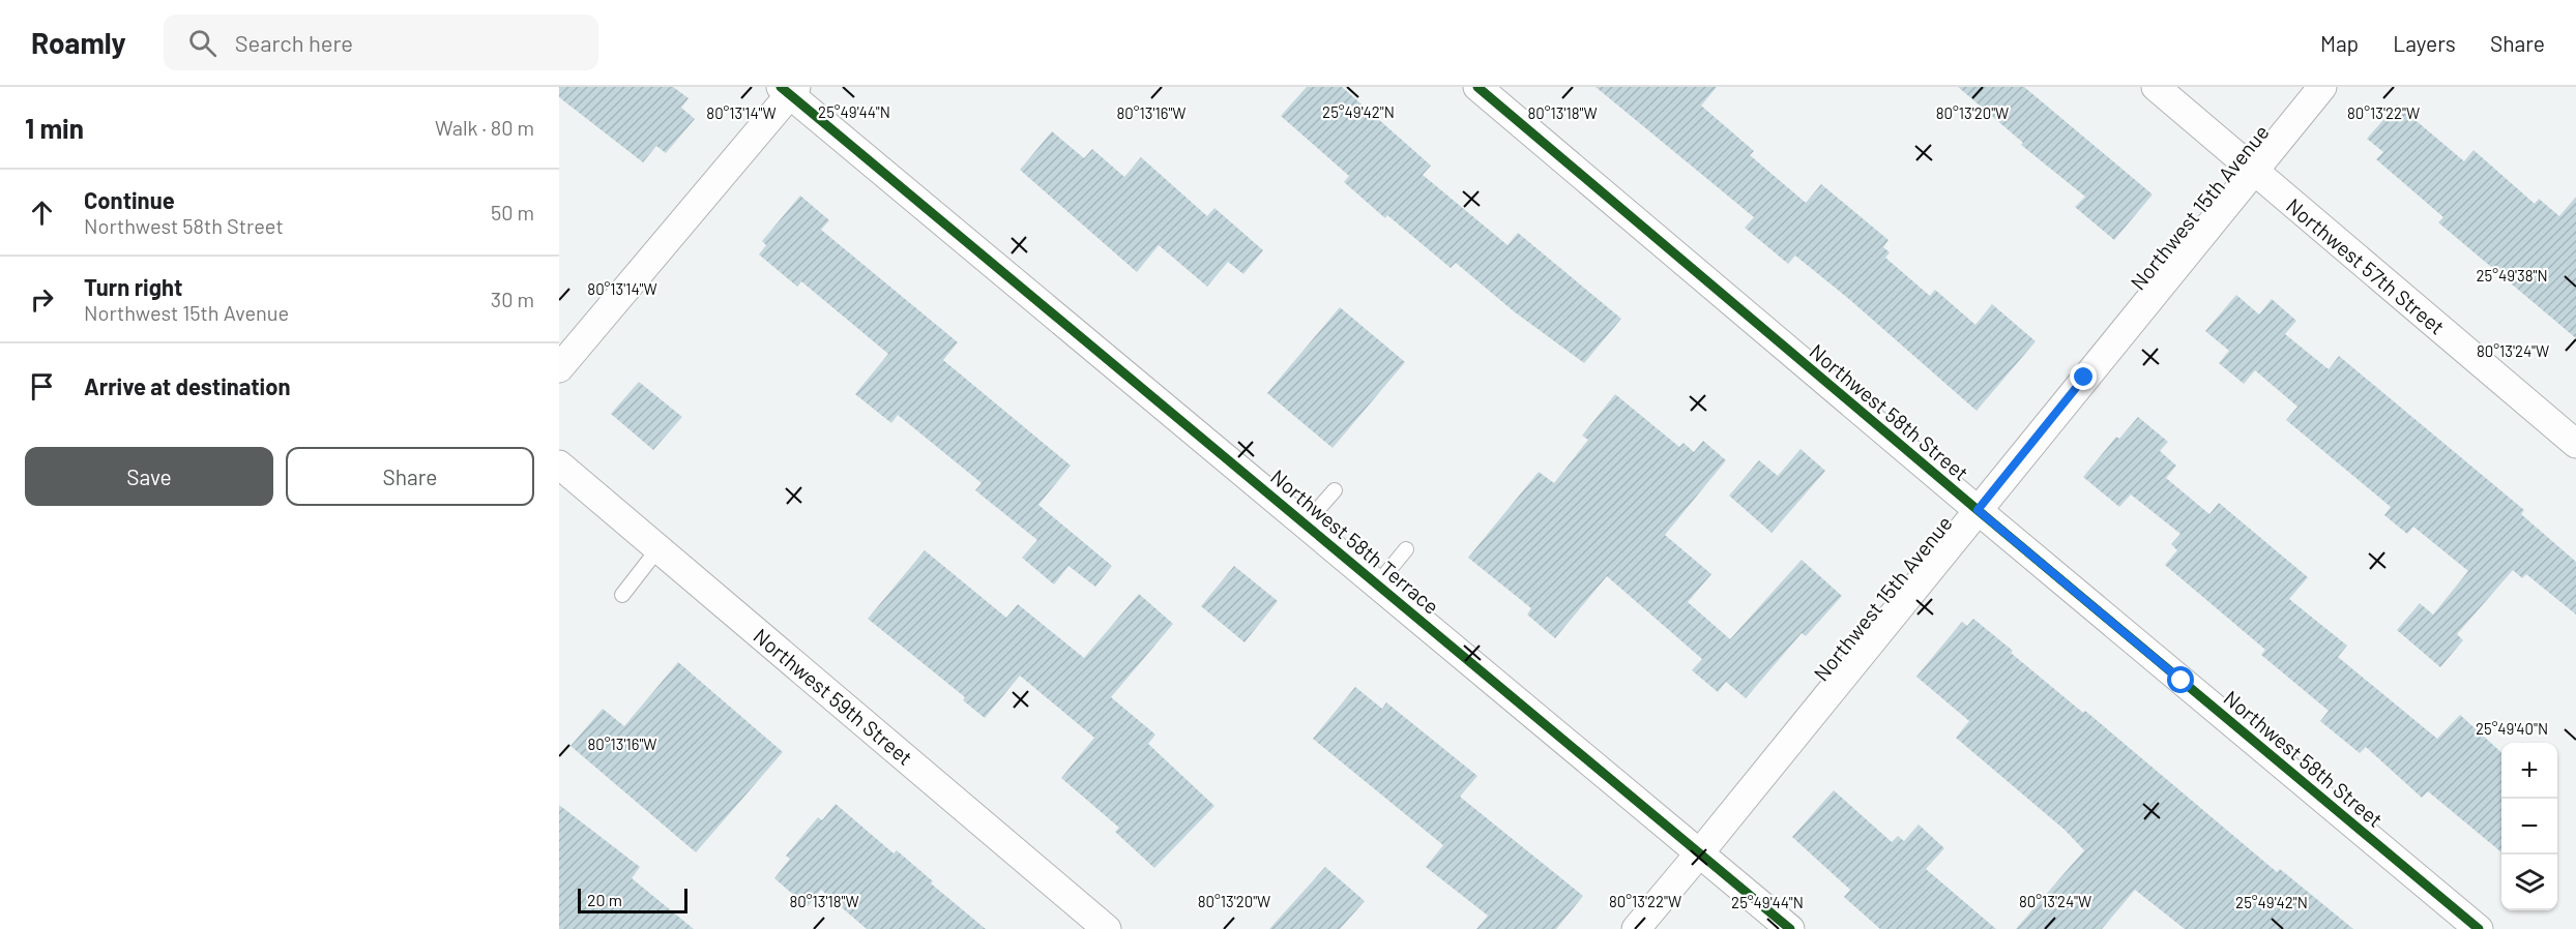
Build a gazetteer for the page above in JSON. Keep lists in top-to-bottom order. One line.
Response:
{"streets":{"street":["Northwest 15th Avenue","Northwest 57th Street","Northwest 58th Street","Northwest 58th Terrace","Northwest 59th Street"]},"crossings":[["Northwest 15th Avenue","Northwest 57th Street"],["Northwest 15th Avenue","Northwest 58th Street"],["Northwest 15th Avenue","Northwest 58th Terrace"]],"scale_bar":"20 m","page":{"header":"Roamly","search":"Search here","nav":["Map","Layers","Share"],"heading":["1 min","Walk · 80 m"],"list":[["Continue","Northwest 58th Street","50 m"],["Turn right","Northwest 15th Avenue","30 m"],"Arrive at destination"],"buttons":["Save","Share"],"map_buttons":["+","−"],"scale":"20 m"},"coordinates":["25°49'44\"N","25°49'42\"N","80°13'14\"W","80°13'16\"W","80°13'18\"W","80°13'20\"W","80°13'22\"W","25°49'38\"N","80°13'24\"W","25°49'40\"N"]}
